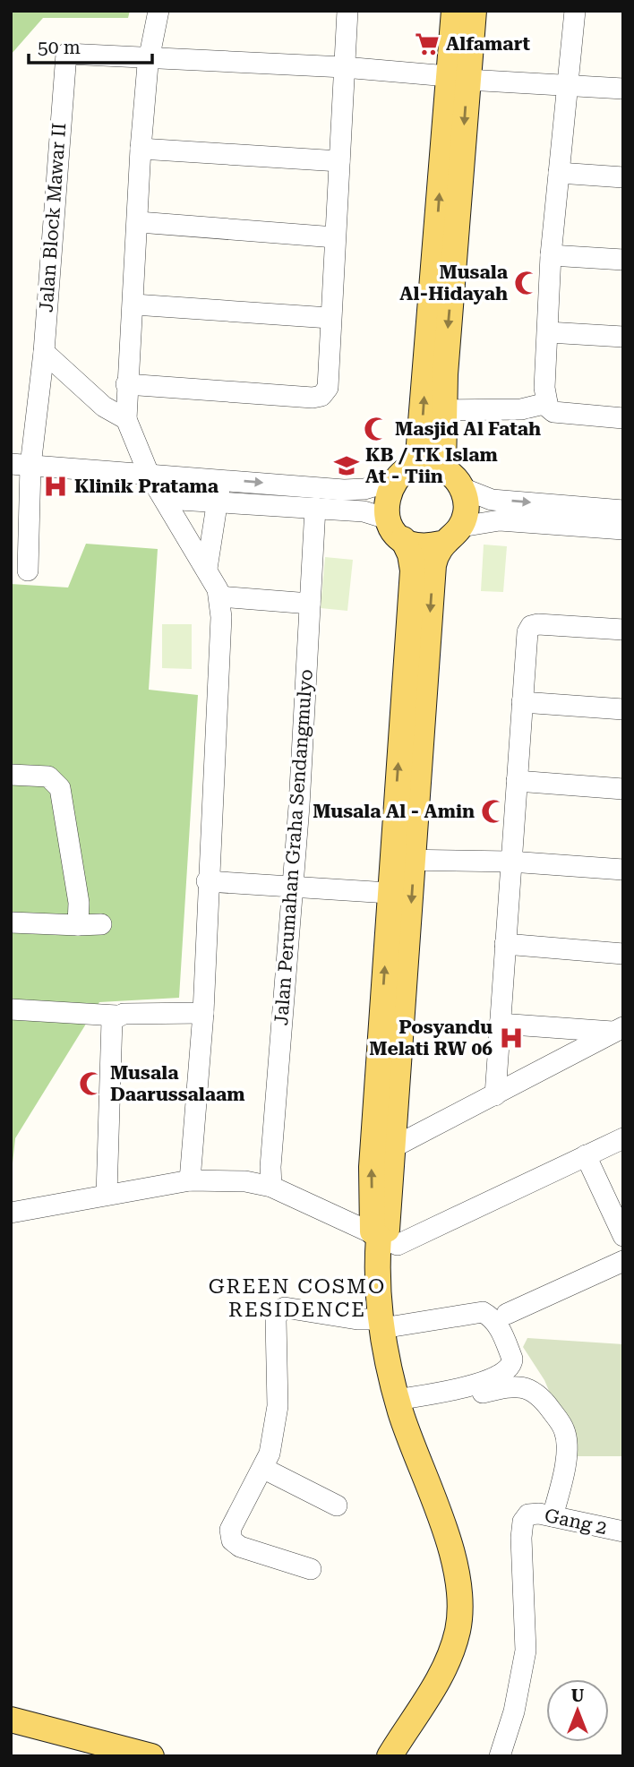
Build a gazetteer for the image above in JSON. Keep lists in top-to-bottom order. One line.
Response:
{"streets":{"street":["Jalan Block Mawar II","Jalan Perumahan Graha Sendangmulyo","Gang 2"]},"districts":["GREEN COSMO RESIDENCE"],"places":{"supermarket":["Alfamart"],"mosque":["Musala Al-Hidayah","Masjid Al Fatah","Musala Al - Amin","Musala Daarussalaam"],"school or university":["KB / TK Islam At - Tiin"],"hospital":["Klinik Pratama","Posyandu Melati RW 06"]},"scale_bar":"50 m","north":"top"}
